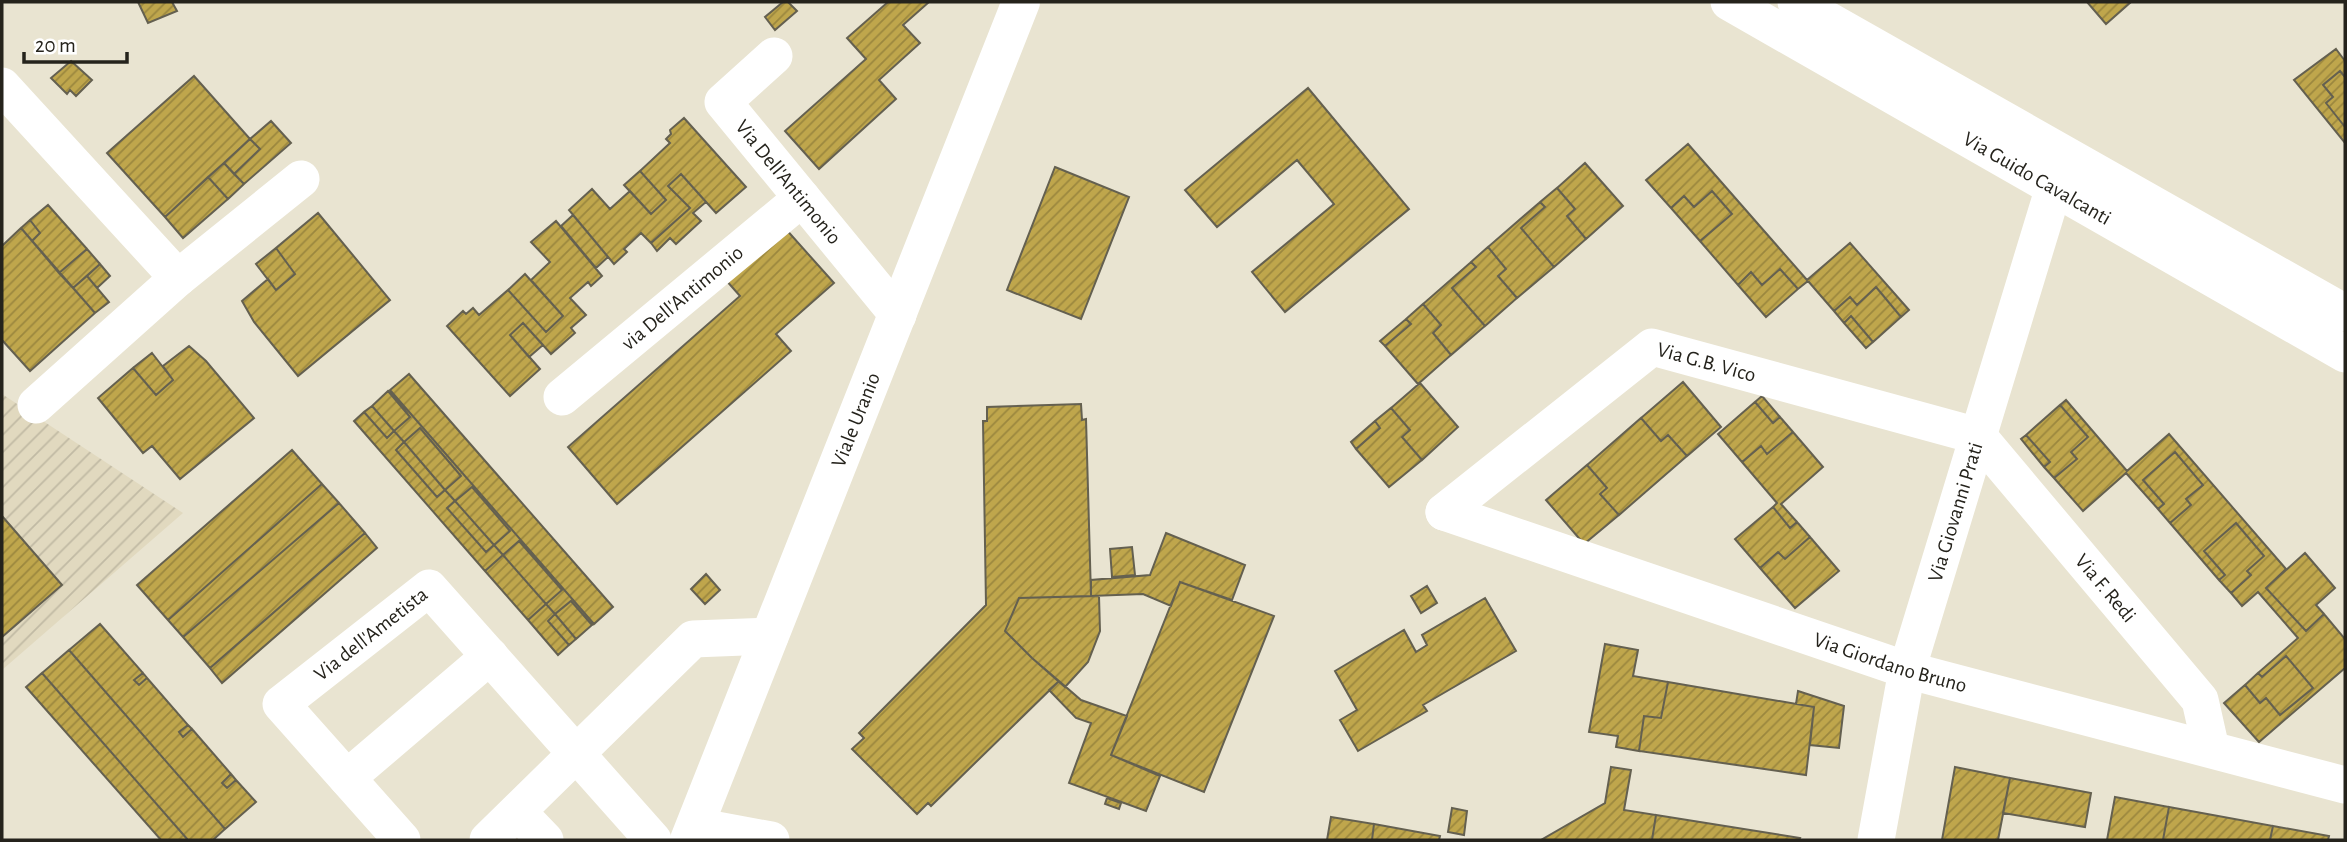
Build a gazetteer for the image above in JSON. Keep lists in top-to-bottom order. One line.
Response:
{"streets":{"main road":["Viale Uranio"],"street":["Via Guido Cavalcanti","Via Dell'Antimonio","via Dell'Antimonio","Via G.B. Vico","Via Giovanni Prati","Via F. Redi","Via dell'Ametista","Via Giordano Bruno"]},"crossings":[["Via Guido Cavalcanti","Via Giovanni Prati"],["Via Dell'Antimonio","via Dell'Antimonio"],["Via Dell'Antimonio","Viale Uranio"],["Via G.B. Vico","Via Giovanni Prati"],["Via G.B. Vico","Via F. Redi"],["Via G.B. Vico","Via Giordano Bruno"],["Via Giovanni Prati","Via F. Redi"],["Via Giovanni Prati","Via Giordano Bruno"],["Via F. Redi","Via Giordano Bruno"]],"scale_bar":"20 m"}
